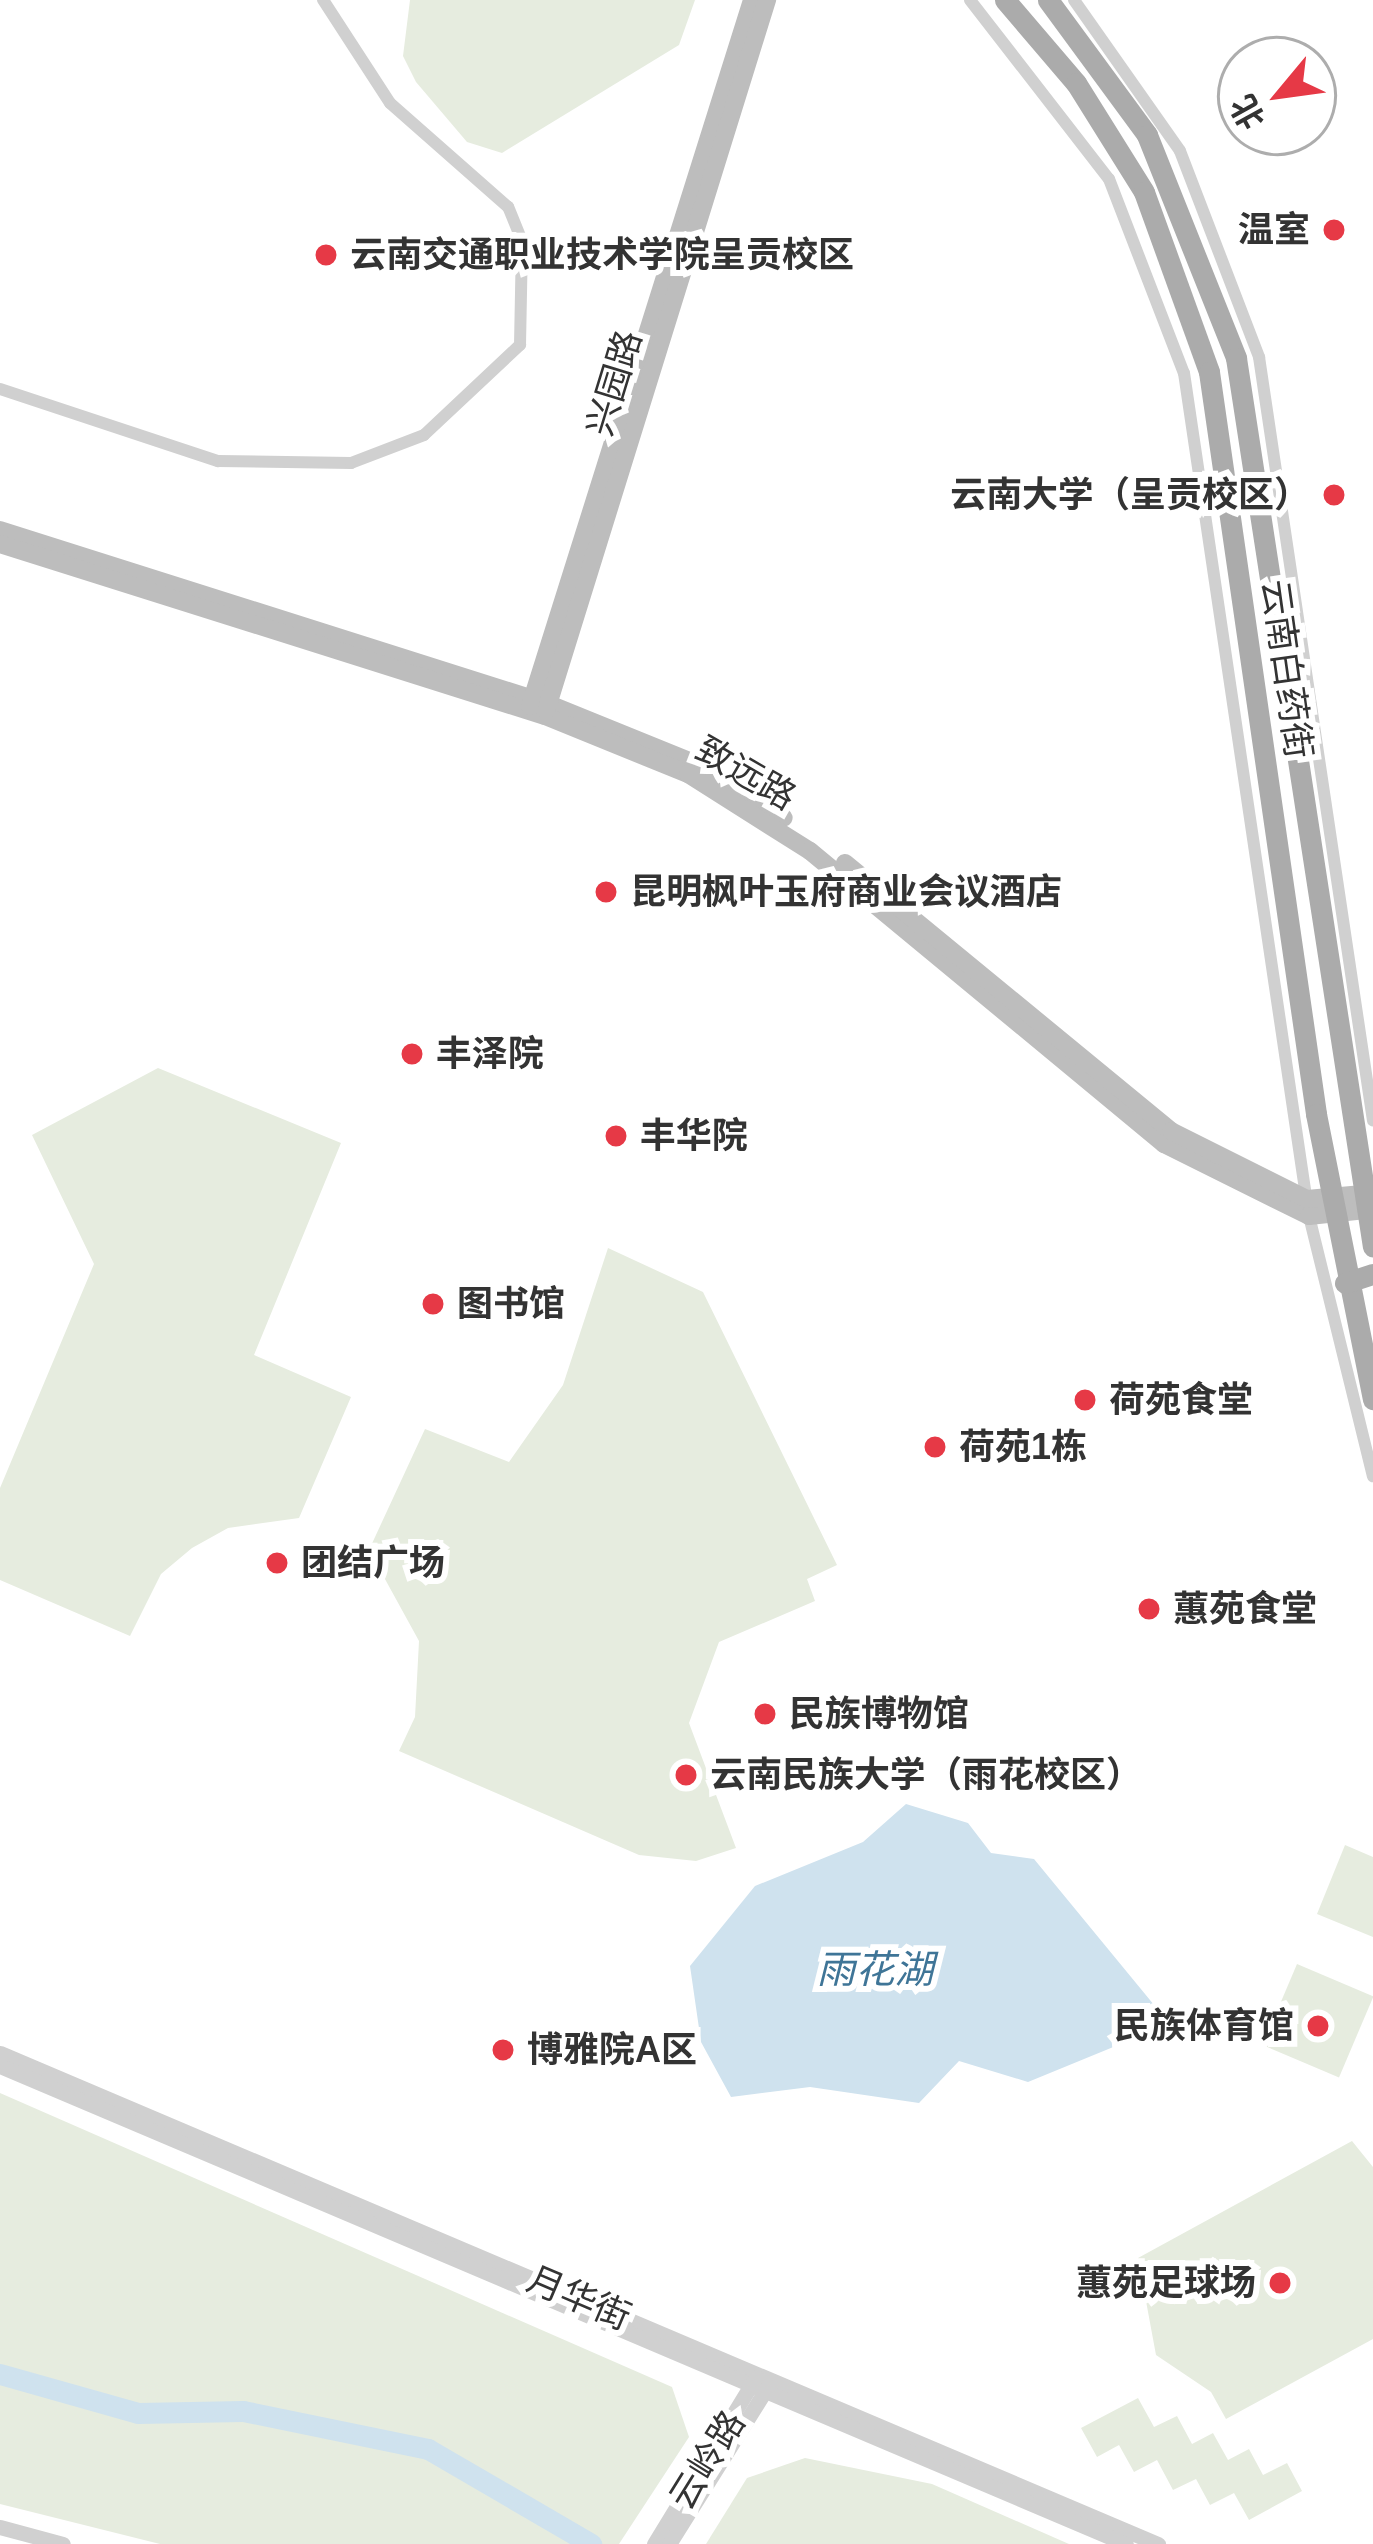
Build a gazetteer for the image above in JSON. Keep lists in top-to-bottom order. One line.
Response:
{"streets":{"main road":["兴园路","云南白药街","致远路"],"street":["月华街","云岭路"]},"crossings":[["兴园路","致远路"],["云南白药街","致远路"],["月华街","云岭路"]],"water":["雨花湖"],"places":["温室","云南交通职业技术学院呈贡校区","云南大学（呈贡校区）","昆明枫叶玉府商业会议酒店","丰泽院","丰华院","图书馆","荷苑食堂","荷苑1栋","团结广场","蕙苑食堂","民族博物馆","云南民族大学（雨花校区）","民族体育馆","博雅院A区","蕙苑足球场"],"north":"bottom left"}
